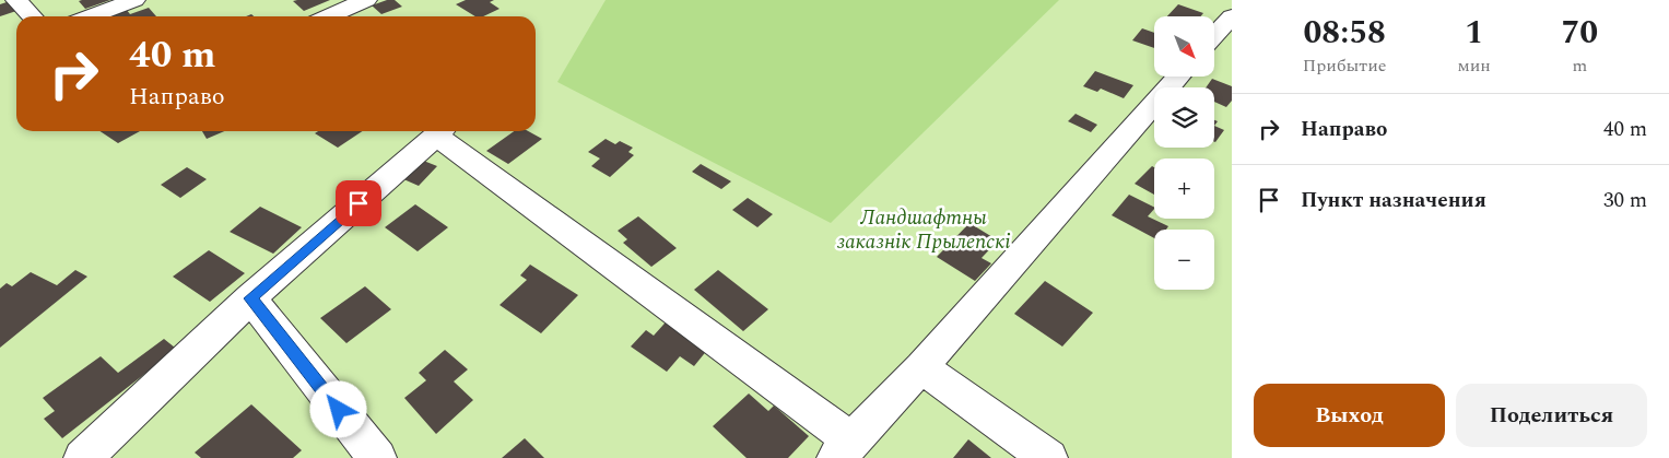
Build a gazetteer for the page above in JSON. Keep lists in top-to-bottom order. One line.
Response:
{"parks":["Ландшафтны заказнік Прылепскі"],"north":"bottom right","page":{"eta":["08:58","Прибытие","1","мин","70","m"],"map_buttons":["+","−"],"turn":["40 m","Направо"],"list":[{"name":"Направо","value":"40 m"},{"name":"Пункт назначения","value":"30 m"}],"buttons":["Выход","Поделиться"]}}
